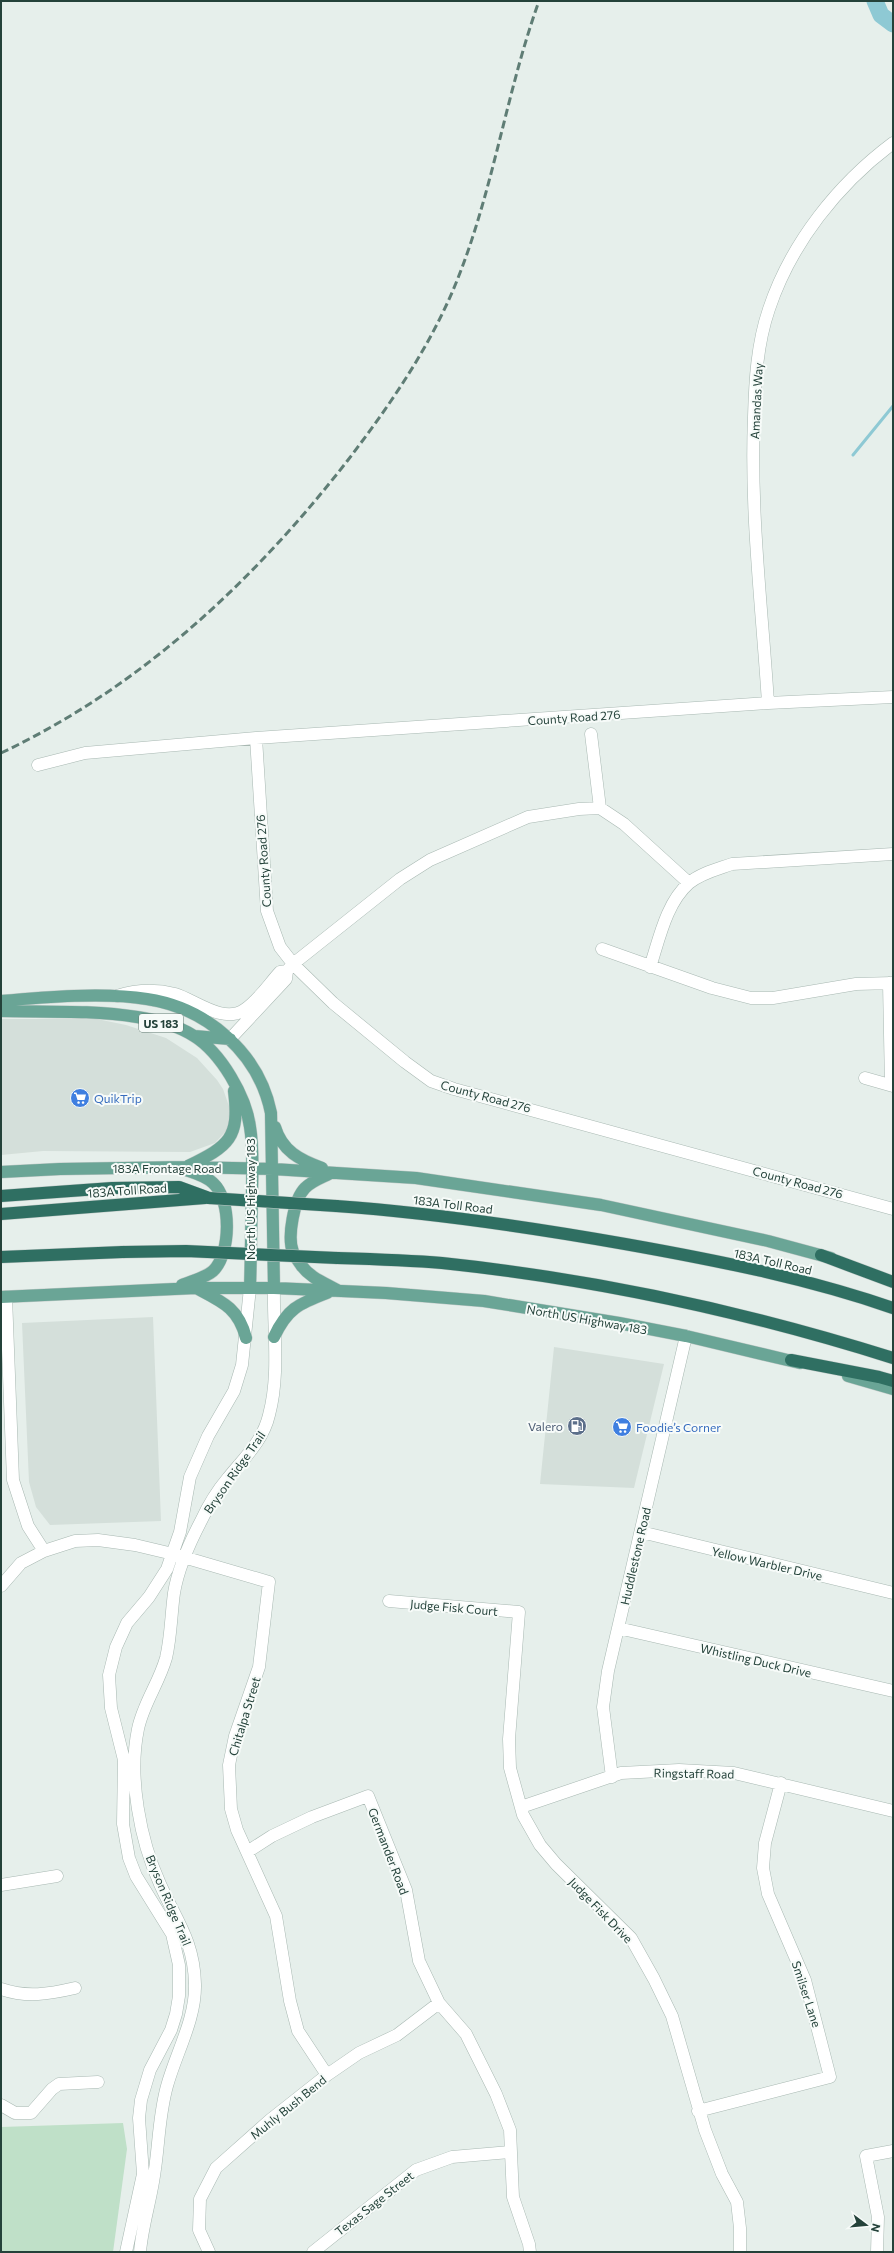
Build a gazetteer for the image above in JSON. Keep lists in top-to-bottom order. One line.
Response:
{"streets":{"highway":["183A Toll Road"],"main road":["US 183","183A Frontage Road","North US Highway 183"],"street":["Amandas Way","County Road 276","Bryson Ridge Trail","Huddlestone Road","Yellow Warbler Drive","Judge Fisk Court","Whistling Duck Drive","Chitalpa Street","Ringstaff Road","Germander Road","Judge Fisk Drive","Smilser Lane","Muhly Bush Bend","Texas Sage Street"]},"crossings":[["Amandas Way","County Road 276"],["US 183","183A Frontage Road"],["US 183","North US Highway 183"],["183A Frontage Road","North US Highway 183"],["North US Highway 183","Bryson Ridge Trail"],["North US Highway 183","Huddlestone Road"],["Bryson Ridge Trail","Chitalpa Street"],["Huddlestone Road","Yellow Warbler Drive"],["Huddlestone Road","Whistling Duck Drive"],["Huddlestone Road","Ringstaff Road"],["Judge Fisk Court","Judge Fisk Drive"],["Chitalpa Street","Germander Road"],["Chitalpa Street","Muhly Bush Bend"],["Ringstaff Road","Judge Fisk Drive"],["Ringstaff Road","Smilser Lane"],["Germander Road","Muhly Bush Bend"],["Germander Road","Texas Sage Street"],["Judge Fisk Drive","Smilser Lane"]],"places":{"supermarket":["QuikTrip","Foodie’s Corner"],"fuel station":["Valero"]},"north":"right"}
